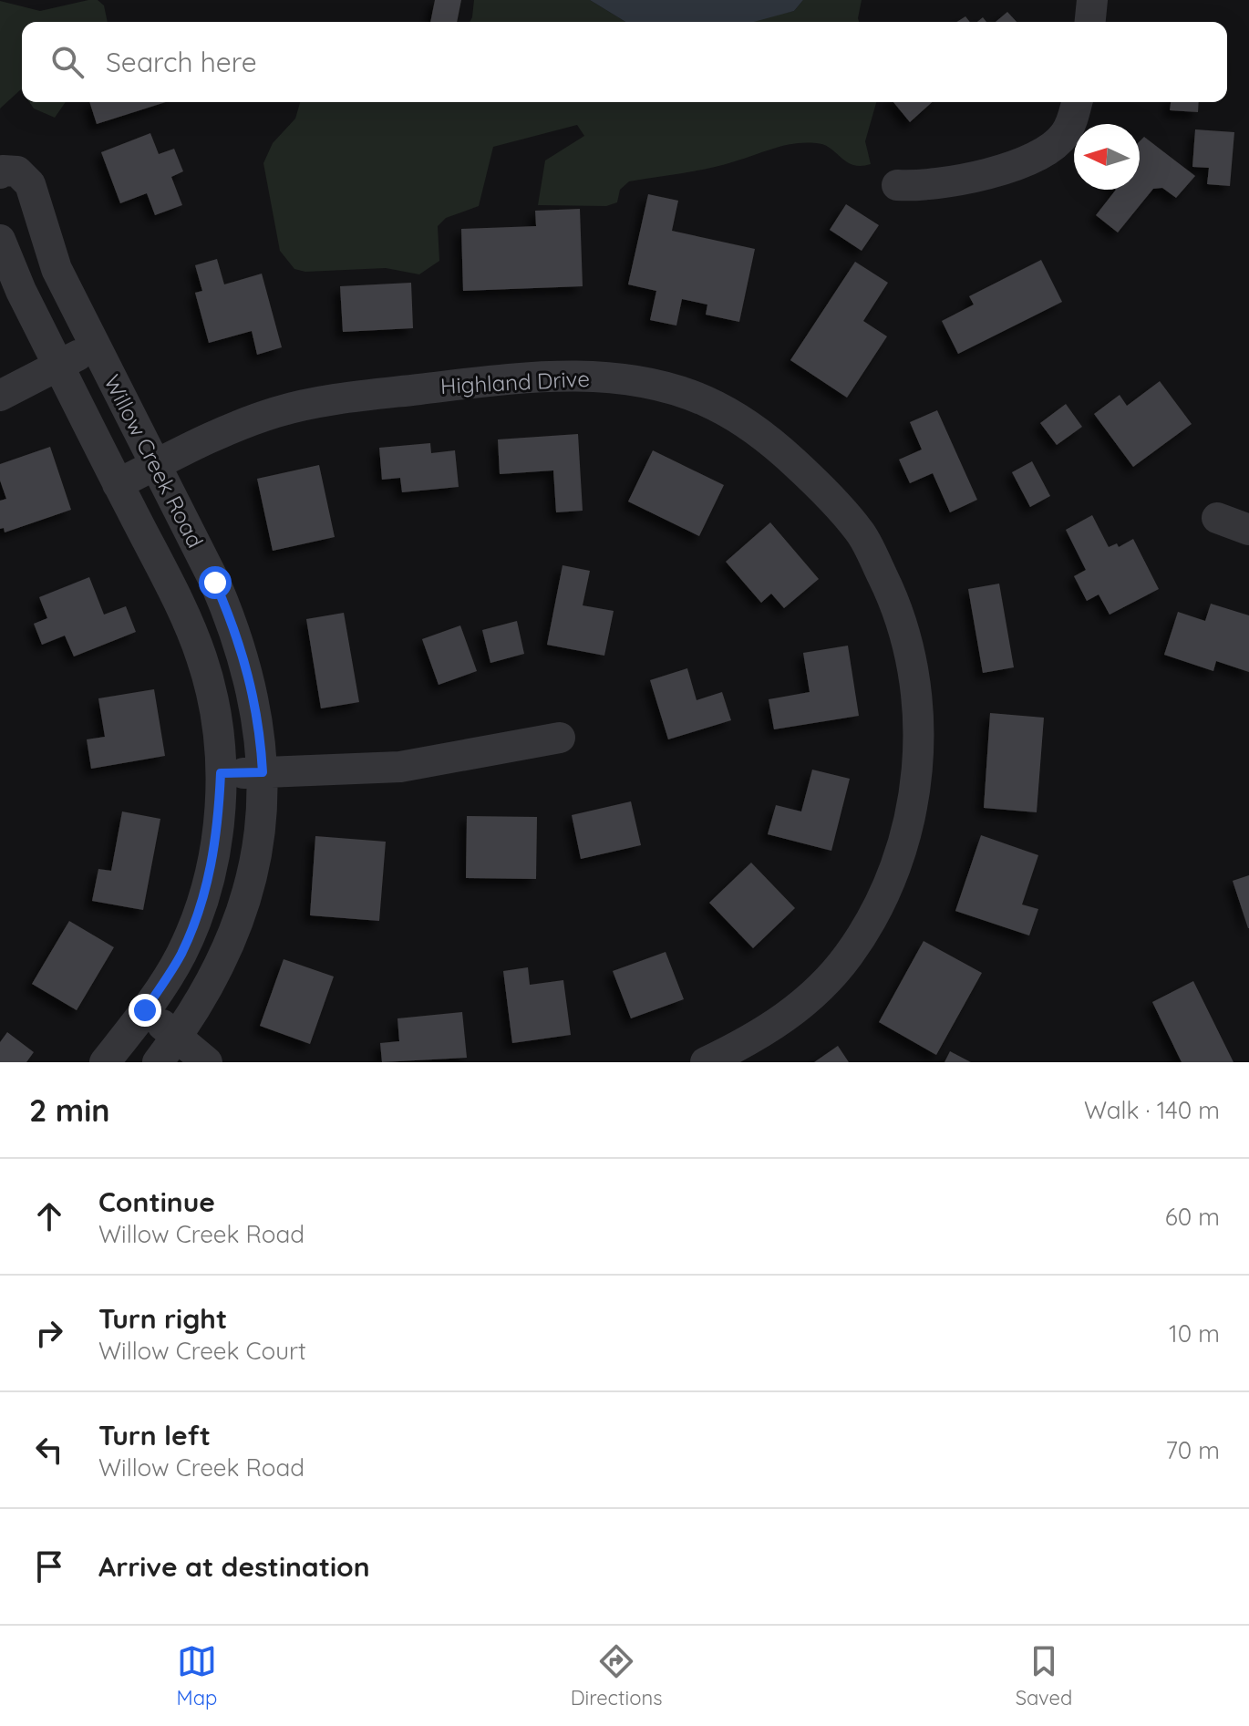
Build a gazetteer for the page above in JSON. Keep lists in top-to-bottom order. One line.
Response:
{"streets":{"street":["Highland Drive","Willow Creek Road"]},"crossings":[["Highland Drive","Willow Creek Road"]],"north":"left","page":{"search":"Search here","heading":["2 min","Walk · 140 m"],"list":[["Continue","Willow Creek Road","60 m"],["Turn right","Willow Creek Court","10 m"],["Turn left","Willow Creek Road","70 m"],"Arrive at destination"],"nav":["Map","Directions","Saved"]}}
